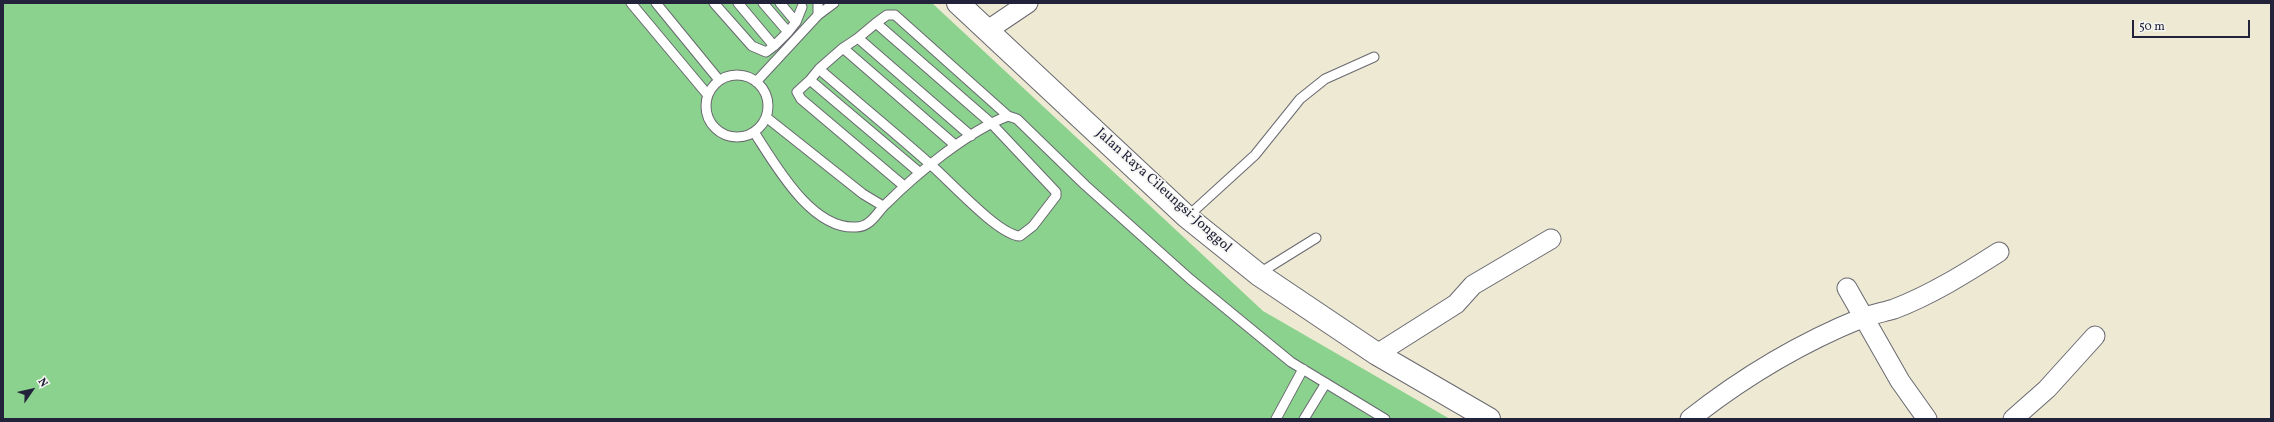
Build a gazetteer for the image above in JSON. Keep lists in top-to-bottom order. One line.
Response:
{"streets":{"main road":["Jalan Raya Cileungsi-Jonggol"]},"scale_bar":"50 m","north":"top right"}
